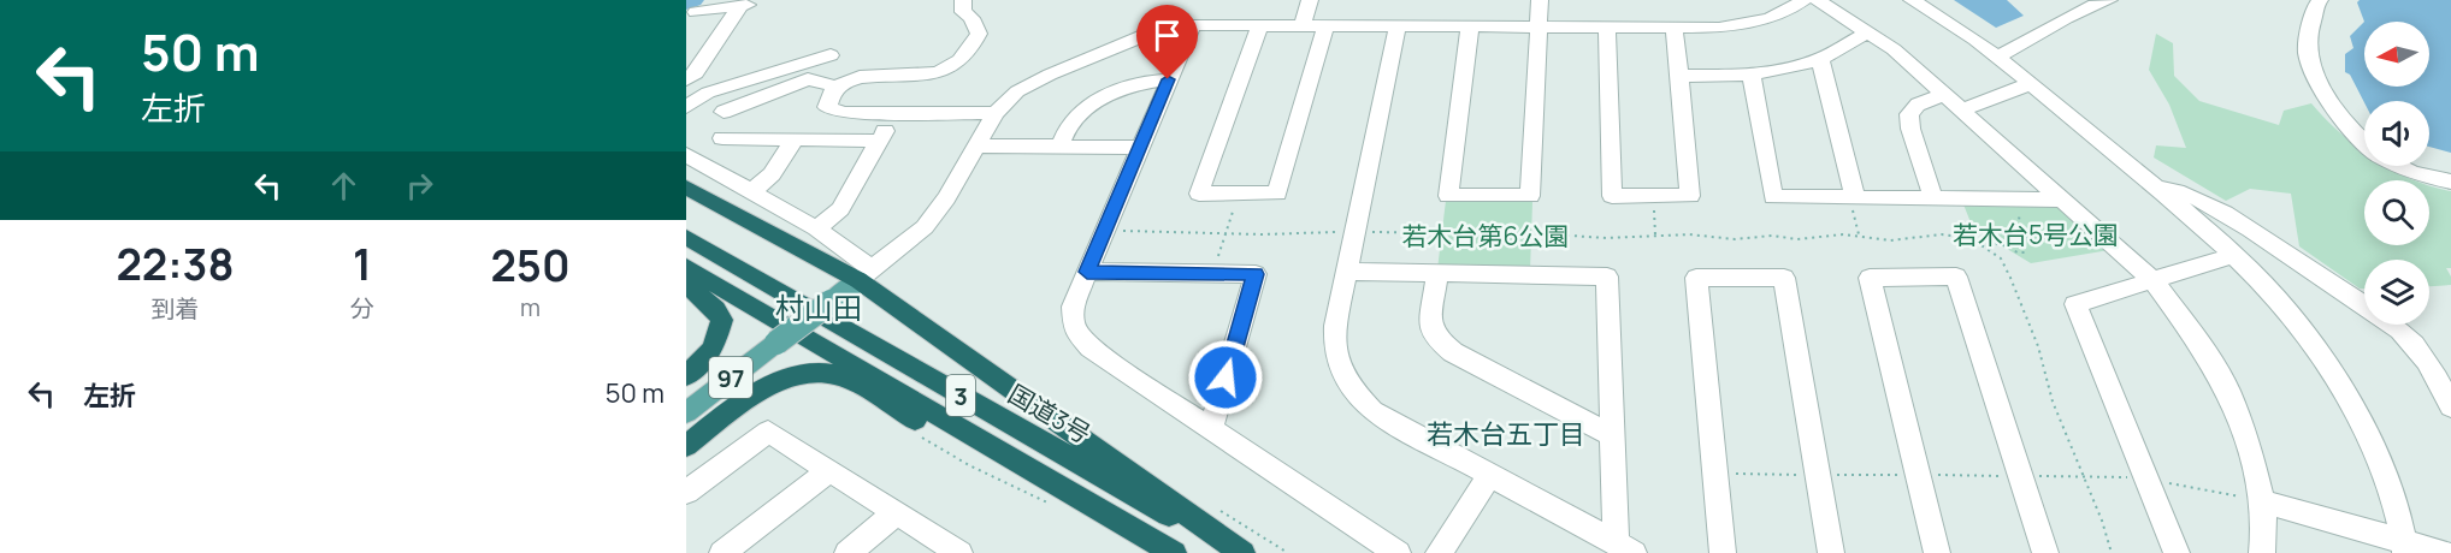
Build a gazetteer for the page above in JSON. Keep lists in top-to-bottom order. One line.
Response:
{"streets":{"highway":["3","国道3号"],"main road":["97"]},"districts":["村山田","若木台五丁目"],"parks":["若木台5号公園","若木台第6公園"],"north":"left","page":{"turn":["50 m","左折"],"eta":["22:38","到着","1","分","250","m"],"list":[{"name":"左折","value":"50 m"}]}}
